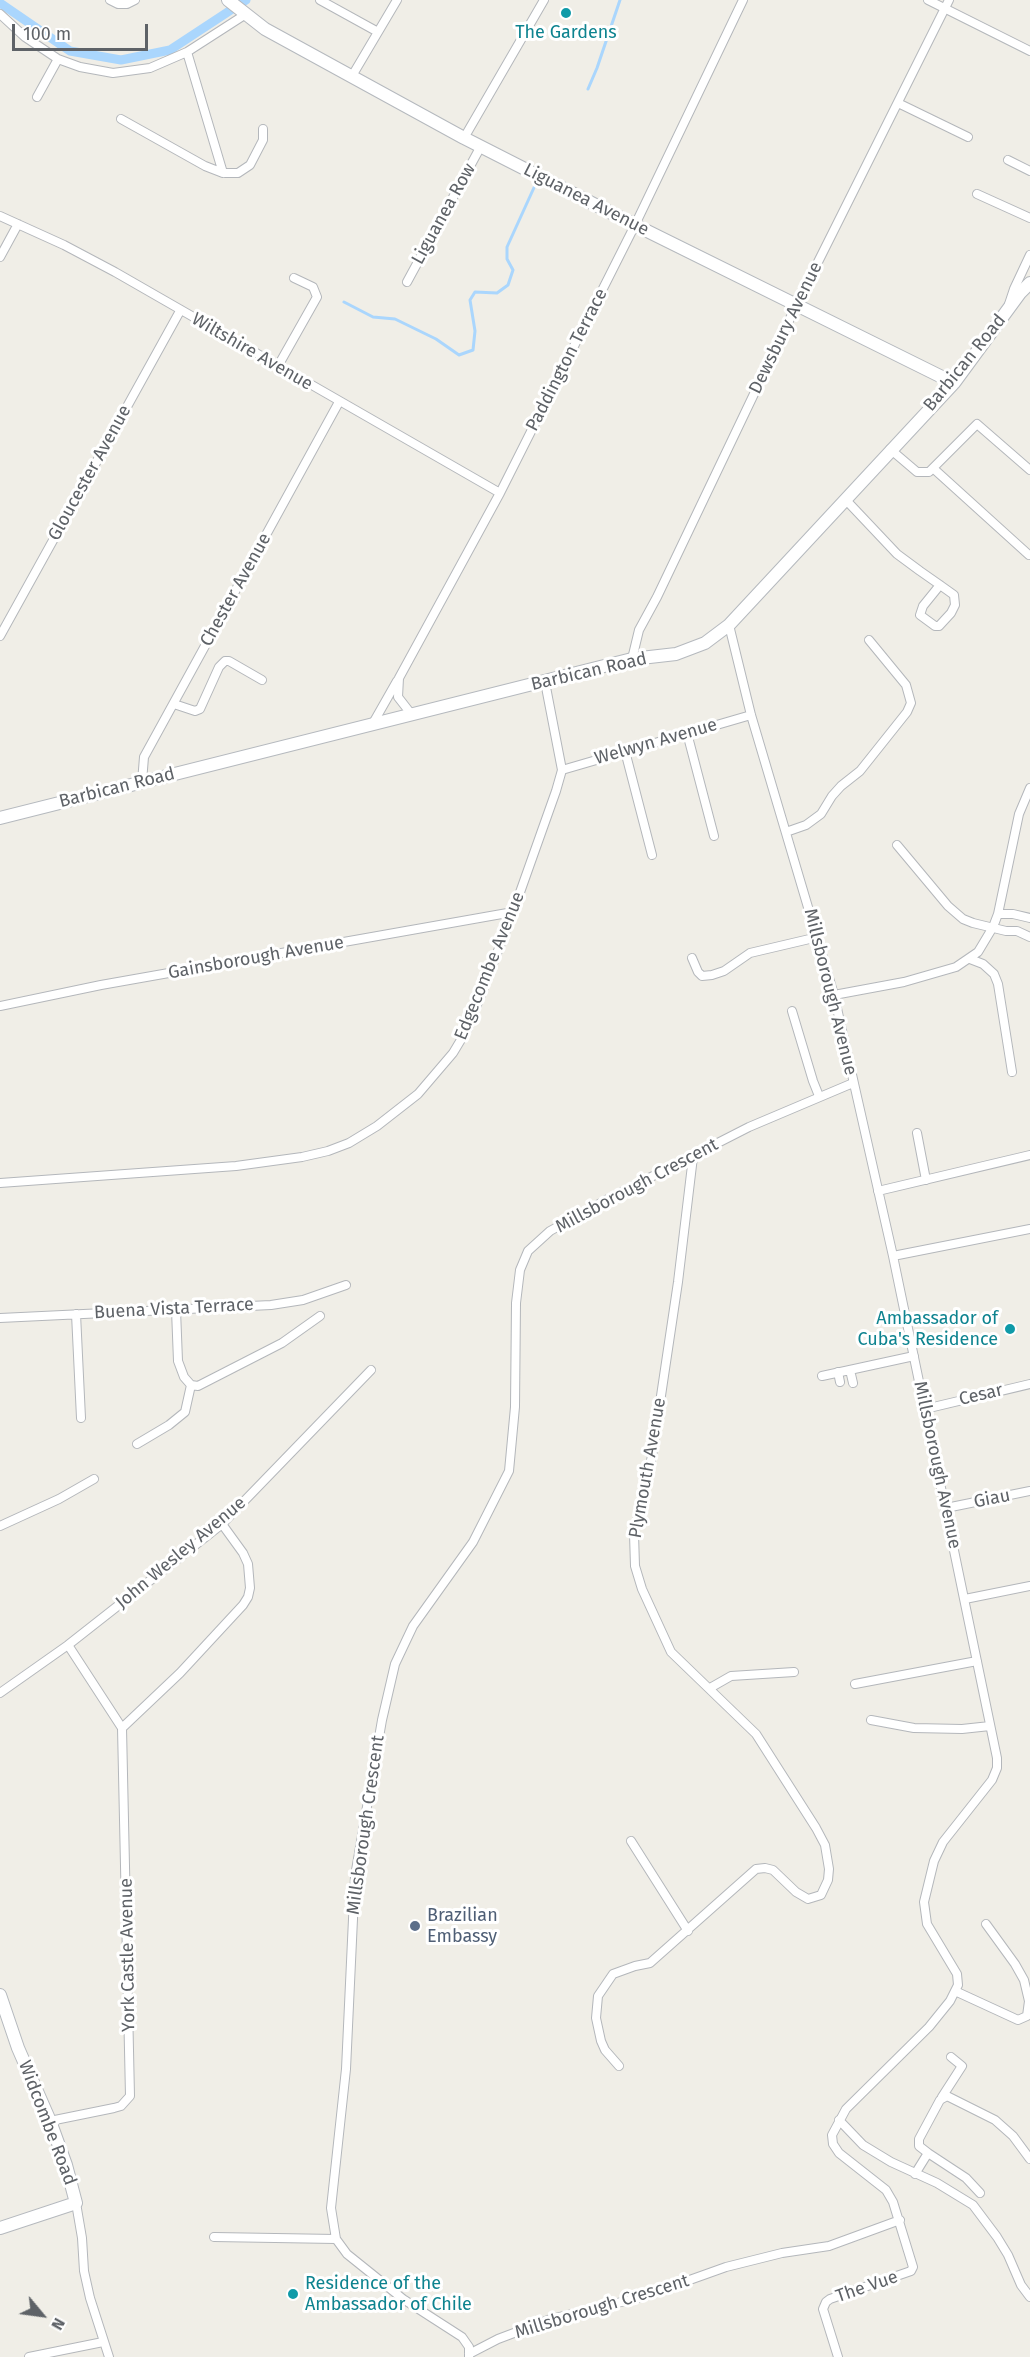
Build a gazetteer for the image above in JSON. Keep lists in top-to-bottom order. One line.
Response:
{"streets":{"main road":["Liguanea Avenue","Barbican Road","Widcombe Road"],"street":["Liguanea Row","Dewsbury Avenue","Wiltshire Avenue","Paddington Terrace","Gloucester Avenue","Chester Avenue","Welwyn Avenue","Gainsborough Avenue","Edgecombe Avenue","Millsborough Avenue","Millsborough Crescent","Buena Vista Terrace","Cesar","Plymouth Avenue","Giau","John Wesley Avenue","York Castle Avenue","The Vue"]},"crossings":[["Liguanea Avenue","Liguanea Row"],["Liguanea Avenue","Dewsbury Avenue"],["Liguanea Avenue","Paddington Terrace"],["Liguanea Avenue","Barbican Road"],["Dewsbury Avenue","Barbican Road"],["Wiltshire Avenue","Paddington Terrace"],["Wiltshire Avenue","Gloucester Avenue"],["Wiltshire Avenue","Chester Avenue"],["Paddington Terrace","Barbican Road"],["Barbican Road","Chester Avenue"],["Barbican Road","Edgecombe Avenue"],["Barbican Road","Millsborough Avenue"],["Welwyn Avenue","Edgecombe Avenue"],["Welwyn Avenue","Millsborough Avenue"],["Gainsborough Avenue","Edgecombe Avenue"],["Millsborough Avenue","Millsborough Crescent"],["Millsborough Avenue","Cesar"],["Millsborough Avenue","Giau"],["Millsborough Crescent","Plymouth Avenue"],["Millsborough Crescent","The Vue"],["York Castle Avenue","Widcombe Road"]],"places":["The Gardens","Ambassador of Cuba's Residence","Brazilian Embassy","Residence of the Ambassador of Chile"],"scale_bar":"100 m","north":"bottom right"}
